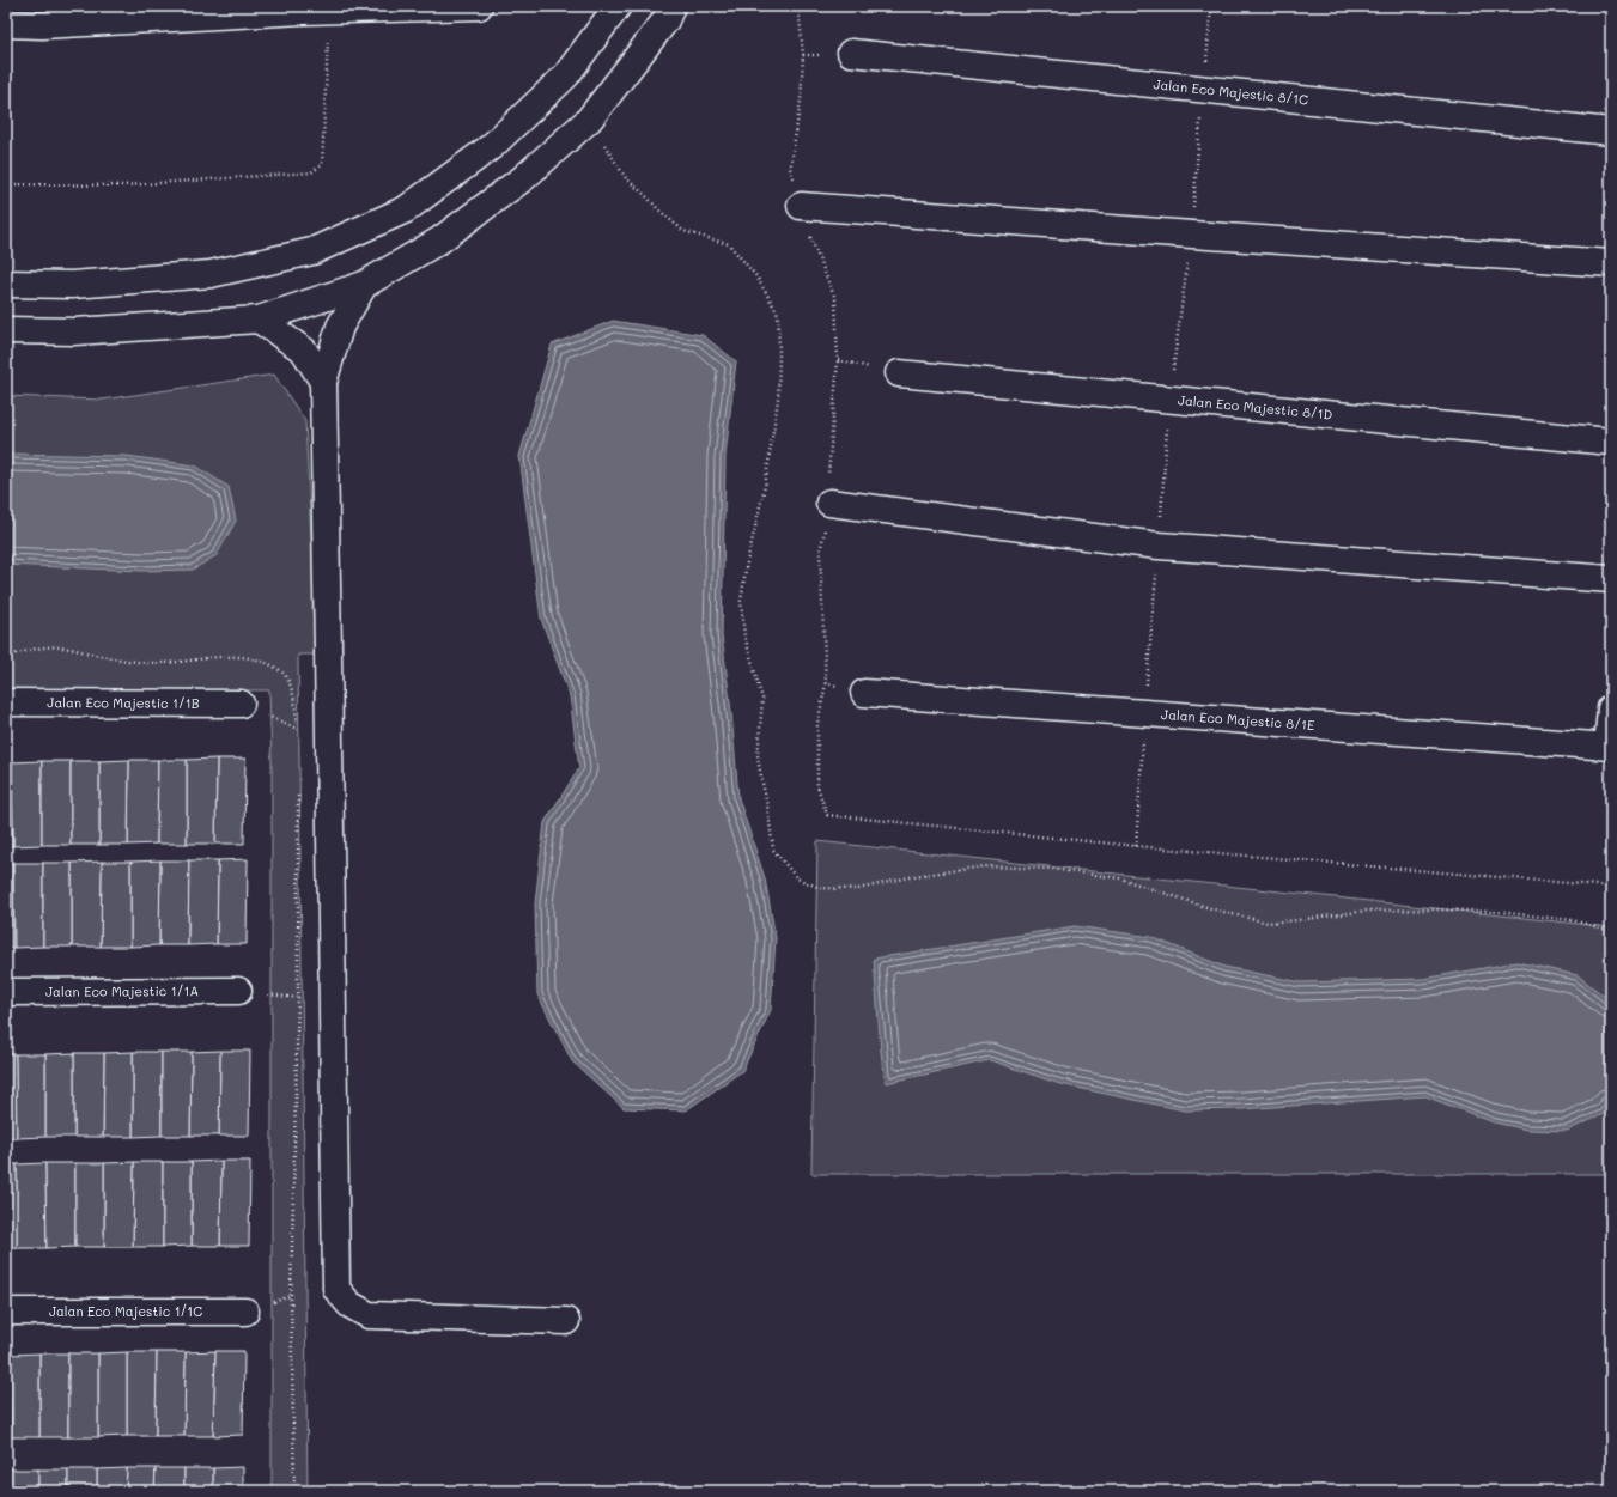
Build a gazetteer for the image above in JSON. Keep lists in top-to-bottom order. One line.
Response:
{"streets":{"street":["Jalan Eco Majestic 8/1C","Jalan Eco Majestic 8/1D","Jalan Eco Majestic 1/1B","Jalan Eco Majestic 8/1E","Jalan Eco Majestic 1/1A","Jalan Eco Majestic 1/1C"]}}
